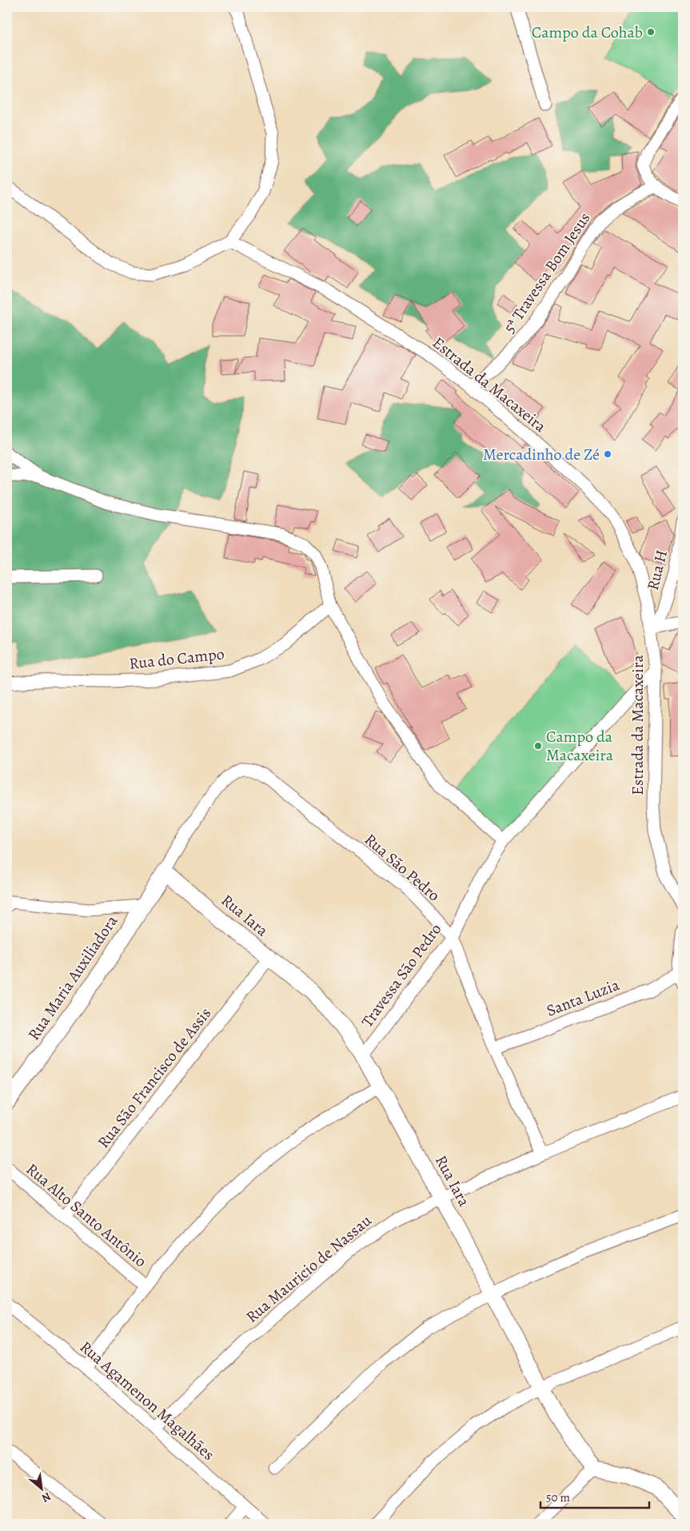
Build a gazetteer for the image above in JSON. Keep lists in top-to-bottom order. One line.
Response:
{"streets":{"street":["5ª Travessa Bom Jesus","Estrada da Macaxeira","Rua H","Rua do Campo","Rua São Pedro","Rua Iara","Travessa São Pedro","Rua Maria Auxiliadora","Santa Luzia","Rua São Francisco de Assis","Rua Alto Santo Antônio","Rua Mauricio de Nassau","Rua Agamenon Magalhães"]},"crossings":[["5ª Travessa Bom Jesus","Estrada da Macaxeira"],["Estrada da Macaxeira","Rua H"],["Estrada da Macaxeira","Travessa São Pedro"],["Rua São Pedro","Rua Iara"],["Rua São Pedro","Travessa São Pedro"],["Rua São Pedro","Rua Maria Auxiliadora"],["Rua São Pedro","Santa Luzia"],["Rua São Pedro","Rua Mauricio de Nassau"],["Rua Iara","Travessa São Pedro"],["Rua Iara","Rua Maria Auxiliadora"],["Rua Iara","Rua São Francisco de Assis"],["Rua Iara","Rua Mauricio de Nassau"],["Rua São Francisco de Assis","Rua Alto Santo Antônio"],["Rua Mauricio de Nassau","Rua Agamenon Magalhães"]],"places":["Campo da Cohab","Mercadinho de Zé","Campo da Macaxeira"],"scale_bar":"50 m","north":"bottom right"}
